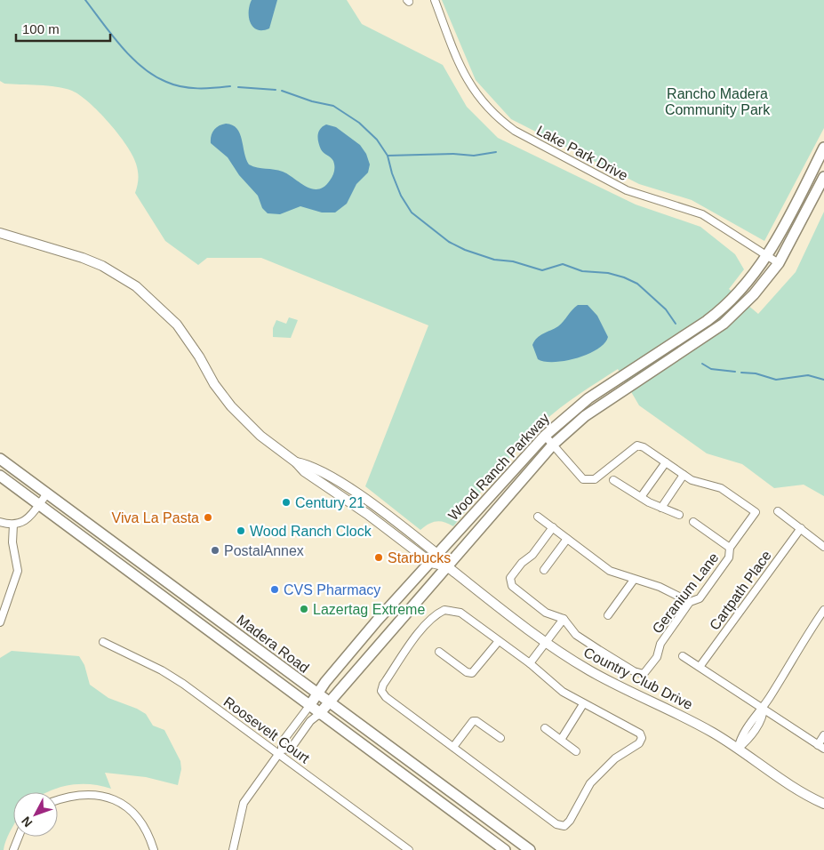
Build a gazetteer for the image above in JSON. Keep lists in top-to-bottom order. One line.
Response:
{"streets":{"main road":["Wood Ranch Parkway","Madera Road"],"street":["Lake Park Drive","Cartpath Place","Geranium Lane","Country Club Drive","Roosevelt Court"]},"crossings":[["Lake Park Drive","Wood Ranch Parkway"],["Wood Ranch Parkway","Madera Road"],["Wood Ranch Parkway","Country Club Drive"],["Wood Ranch Parkway","Roosevelt Court"]],"parks":["Rancho Madera Community Park"],"places":["Century 21","Viva La Pasta","Wood Ranch Clock","PostalAnnex","Starbucks","CVS Pharmacy","Lazertag Extreme"],"scale_bar":"100 m","north":"bottom left"}
